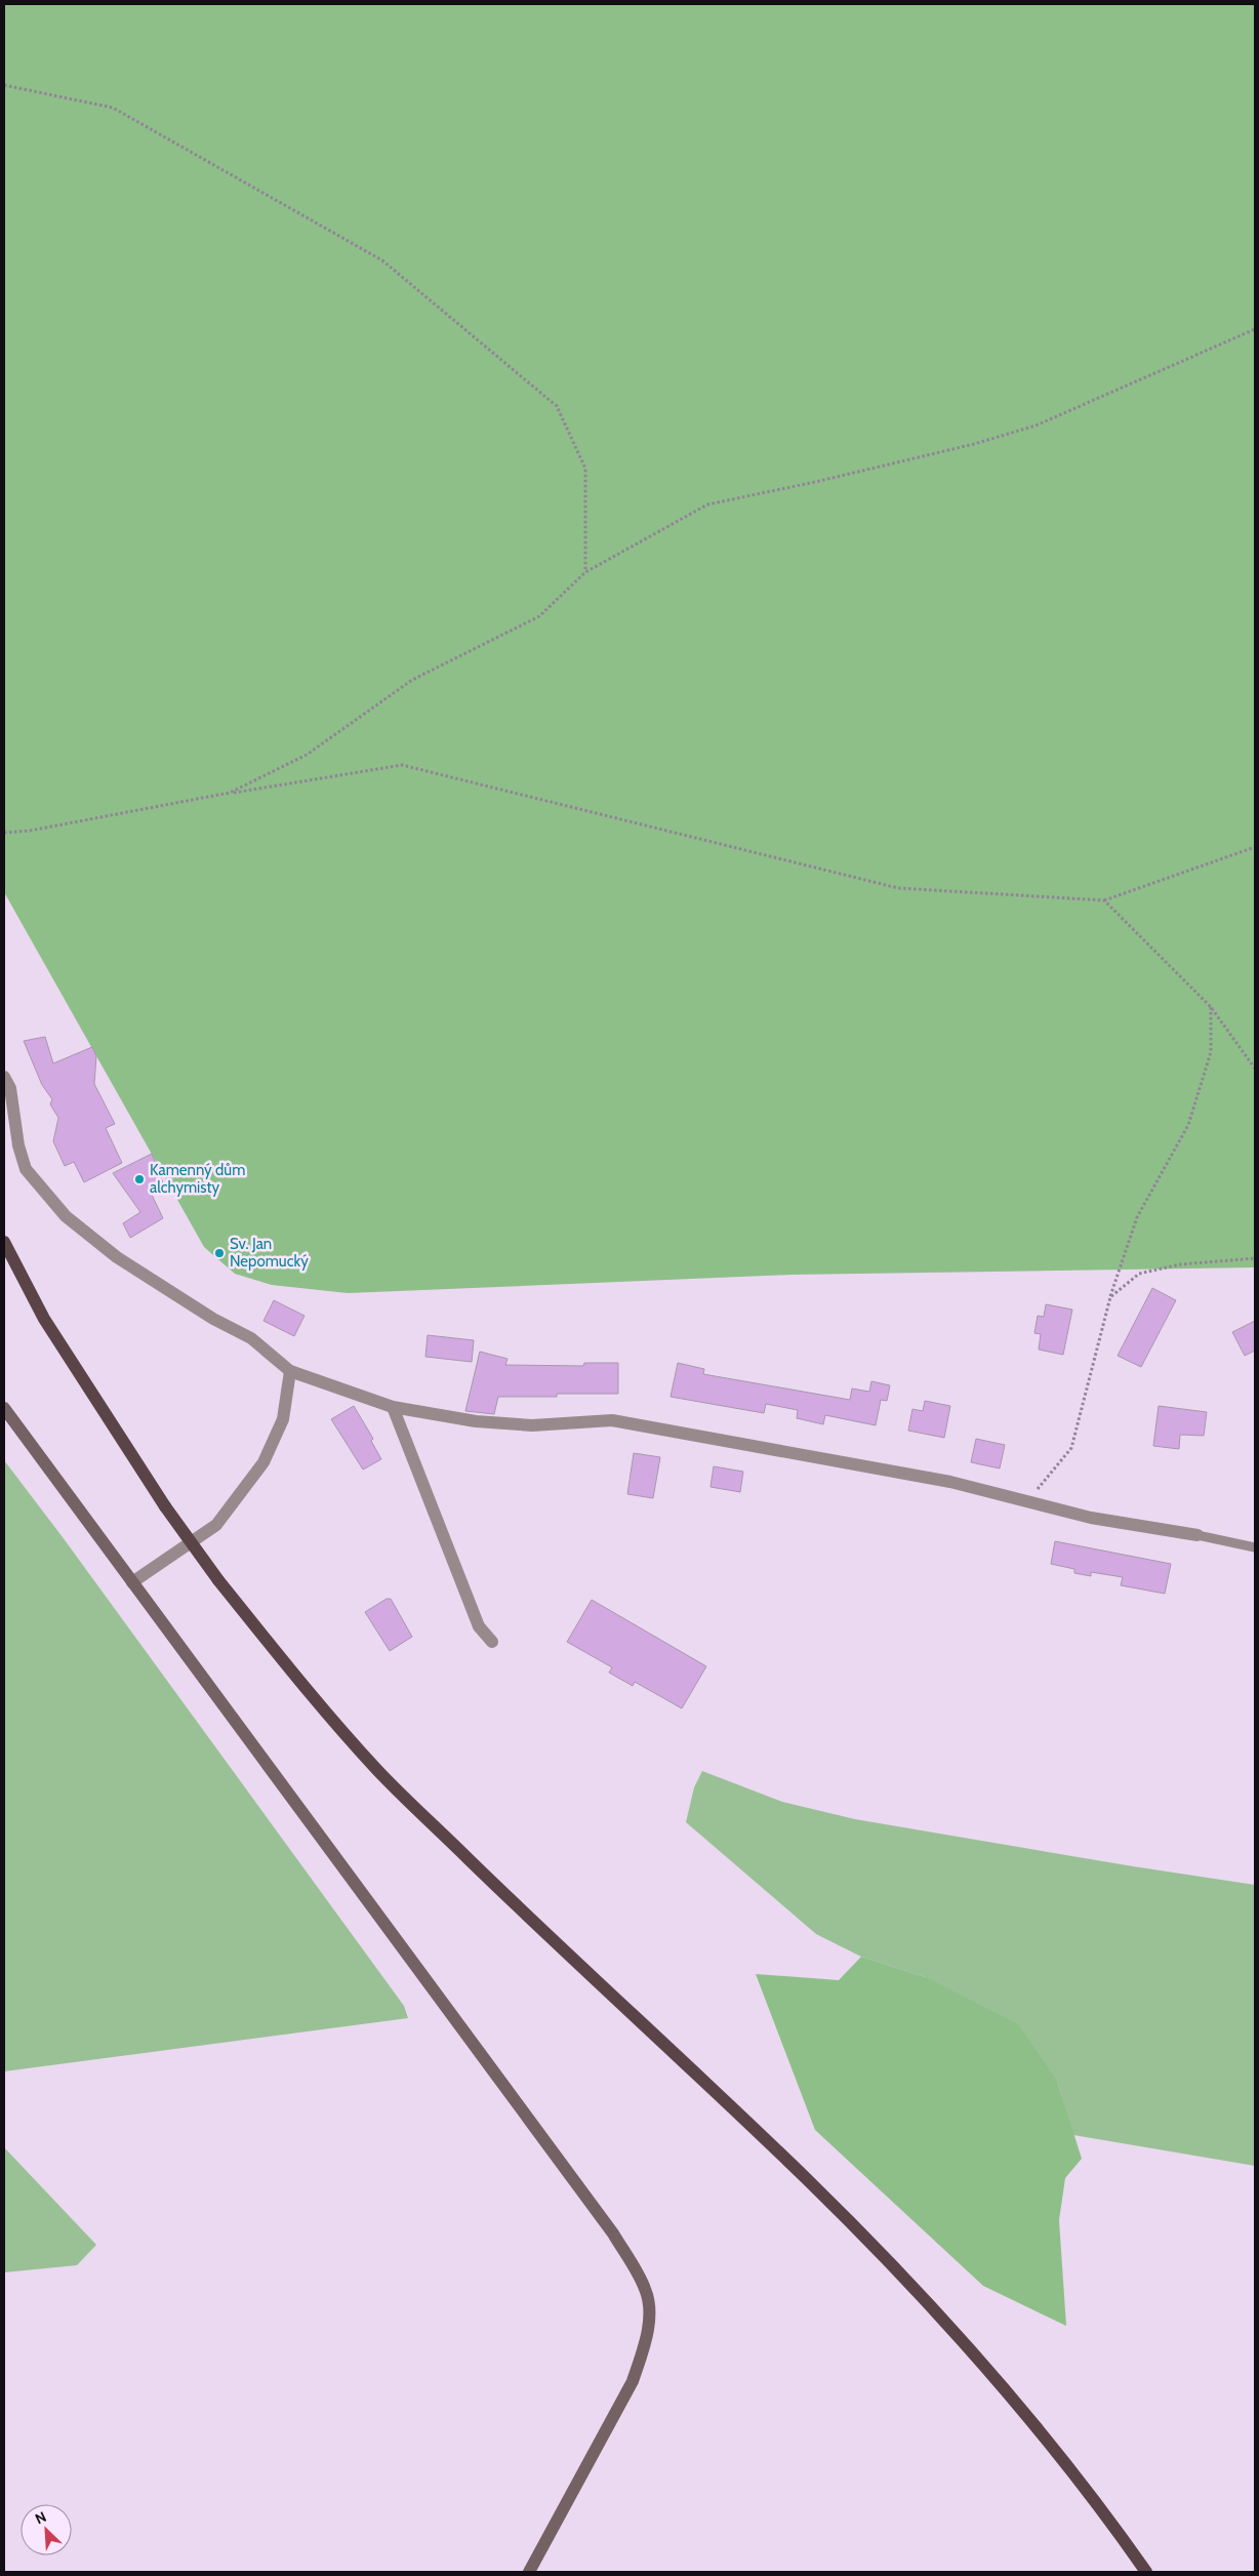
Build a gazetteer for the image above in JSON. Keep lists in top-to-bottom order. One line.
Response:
{"places":["Kamenný dům alchymisty","Sv. Jan Nepomucký"],"north":"top left"}
